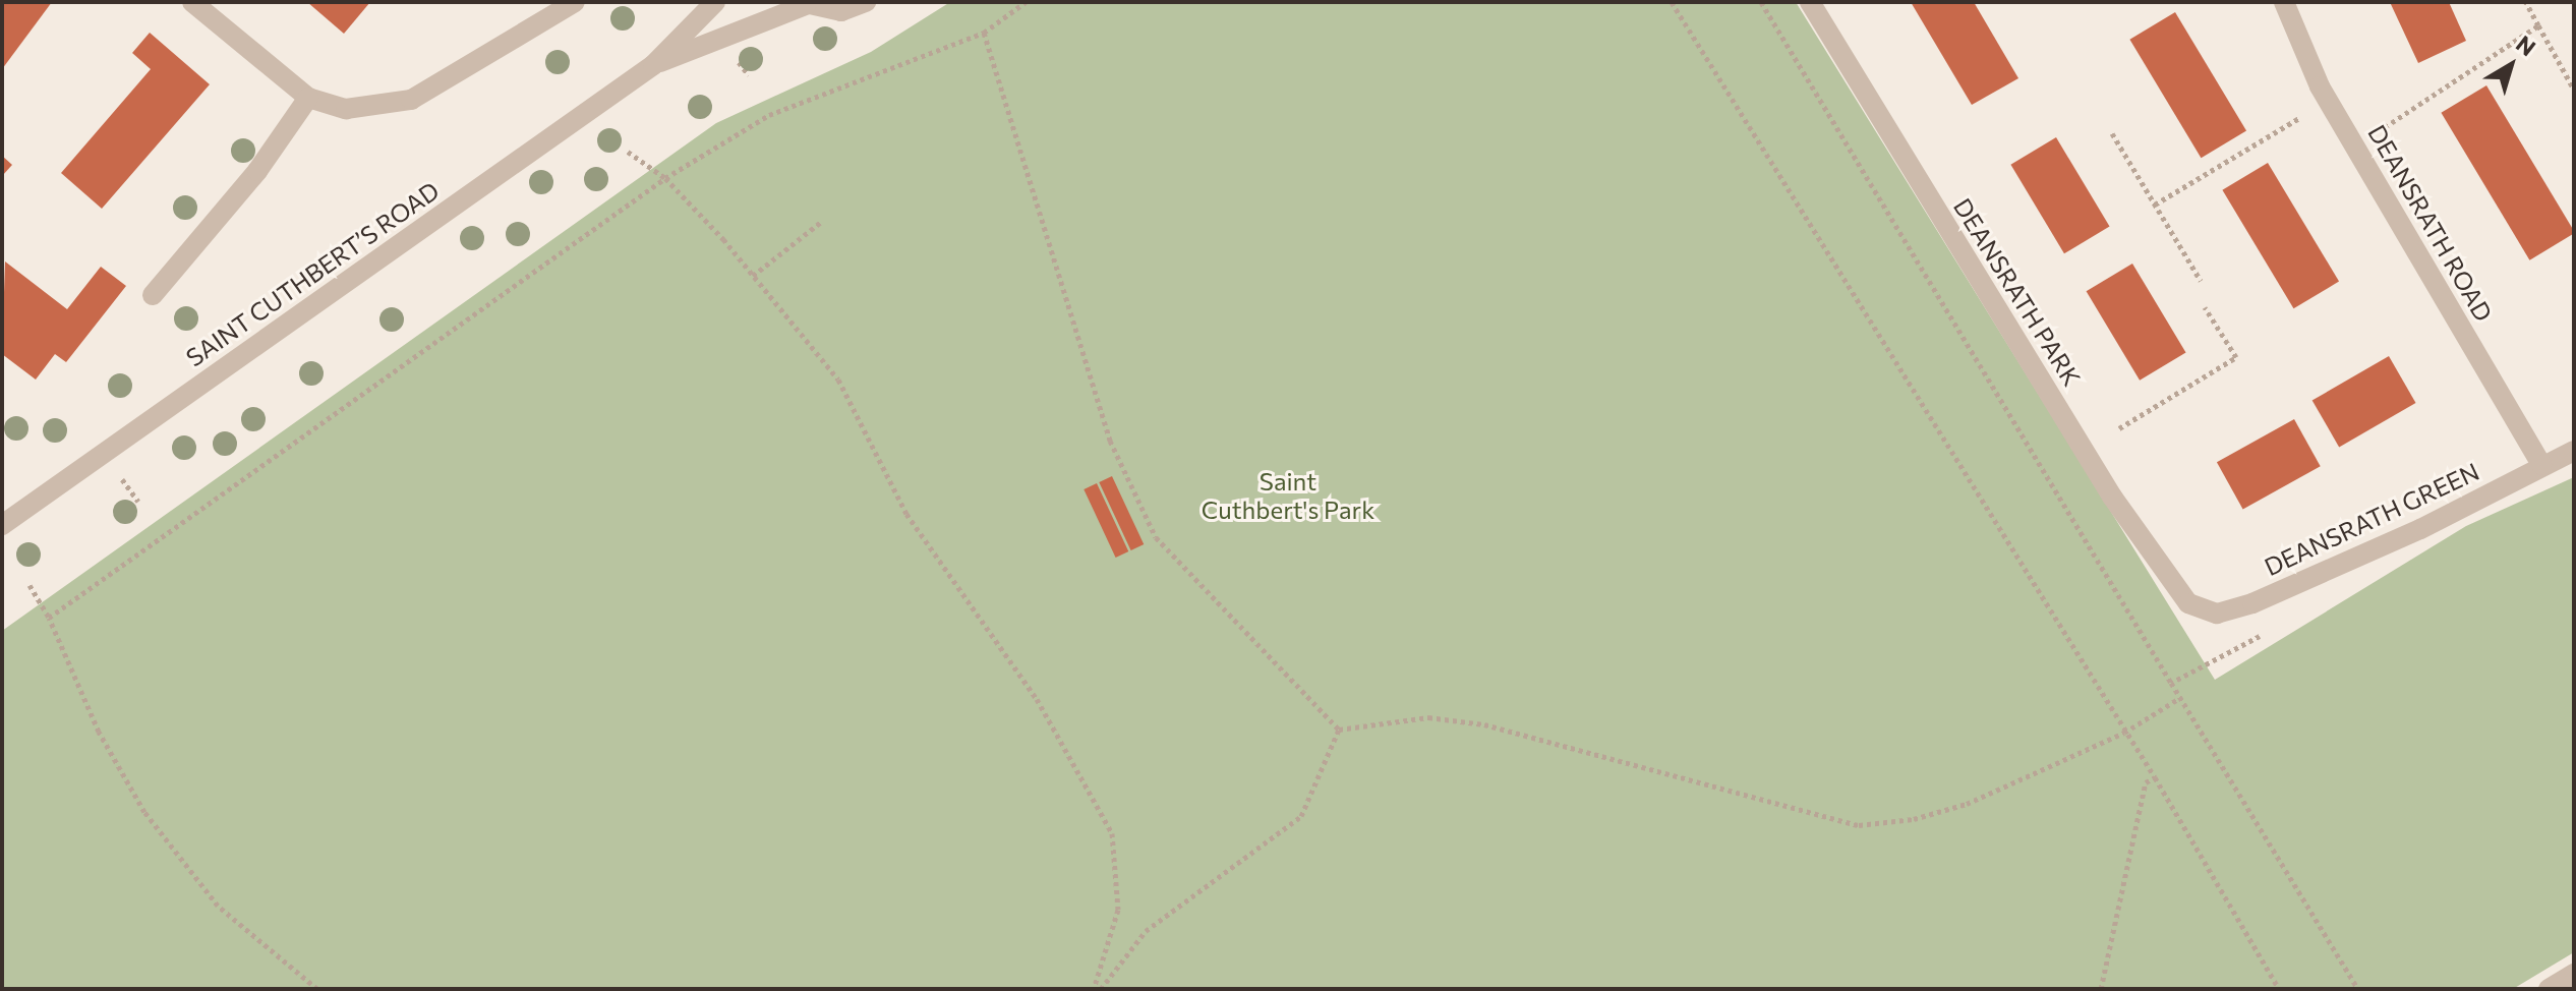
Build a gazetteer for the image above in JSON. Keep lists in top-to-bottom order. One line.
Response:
{"streets":{"street":["DEANSRATH ROAD","SAINT CUTHBERT’S ROAD","DEANSRATH PARK","DEANSRATH GREEN"]},"crossings":[["DEANSRATH ROAD","DEANSRATH GREEN"],["DEANSRATH PARK","DEANSRATH GREEN"]],"parks":["Saint Cuthbert's Park"],"north":"top right"}
